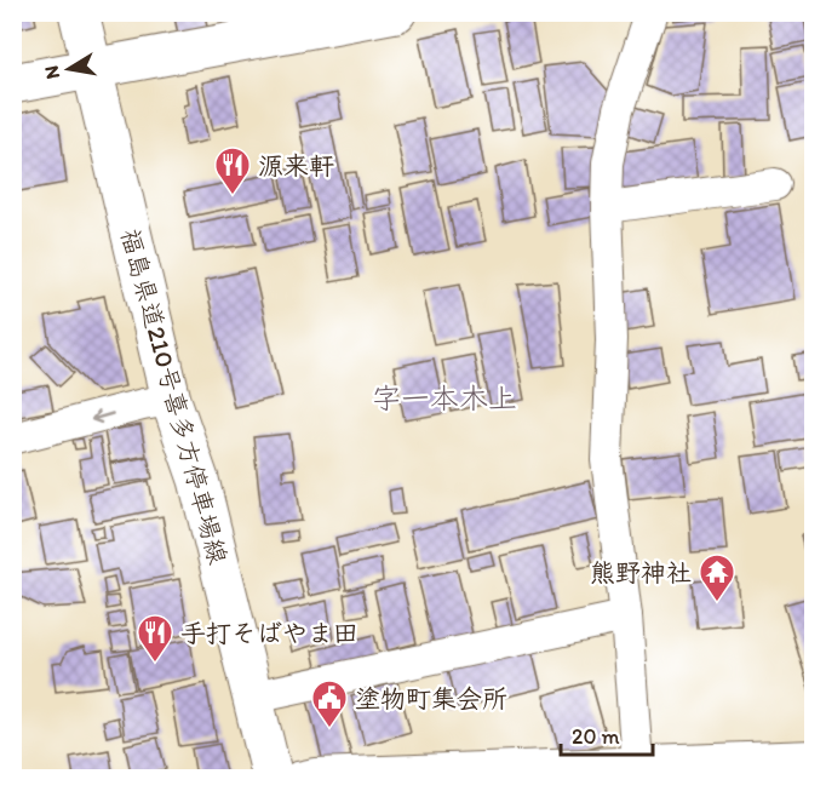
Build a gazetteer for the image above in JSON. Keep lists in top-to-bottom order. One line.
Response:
{"streets":{"main road":["福島県道210号喜多方停車場線"]},"districts":["字一本木上"],"places":{"restaurant":["源来軒","手打そばやま田"],"temple":["熊野神社"],"public building":["塗物町集会所"]},"scale_bar":"20 m","north":"left"}
